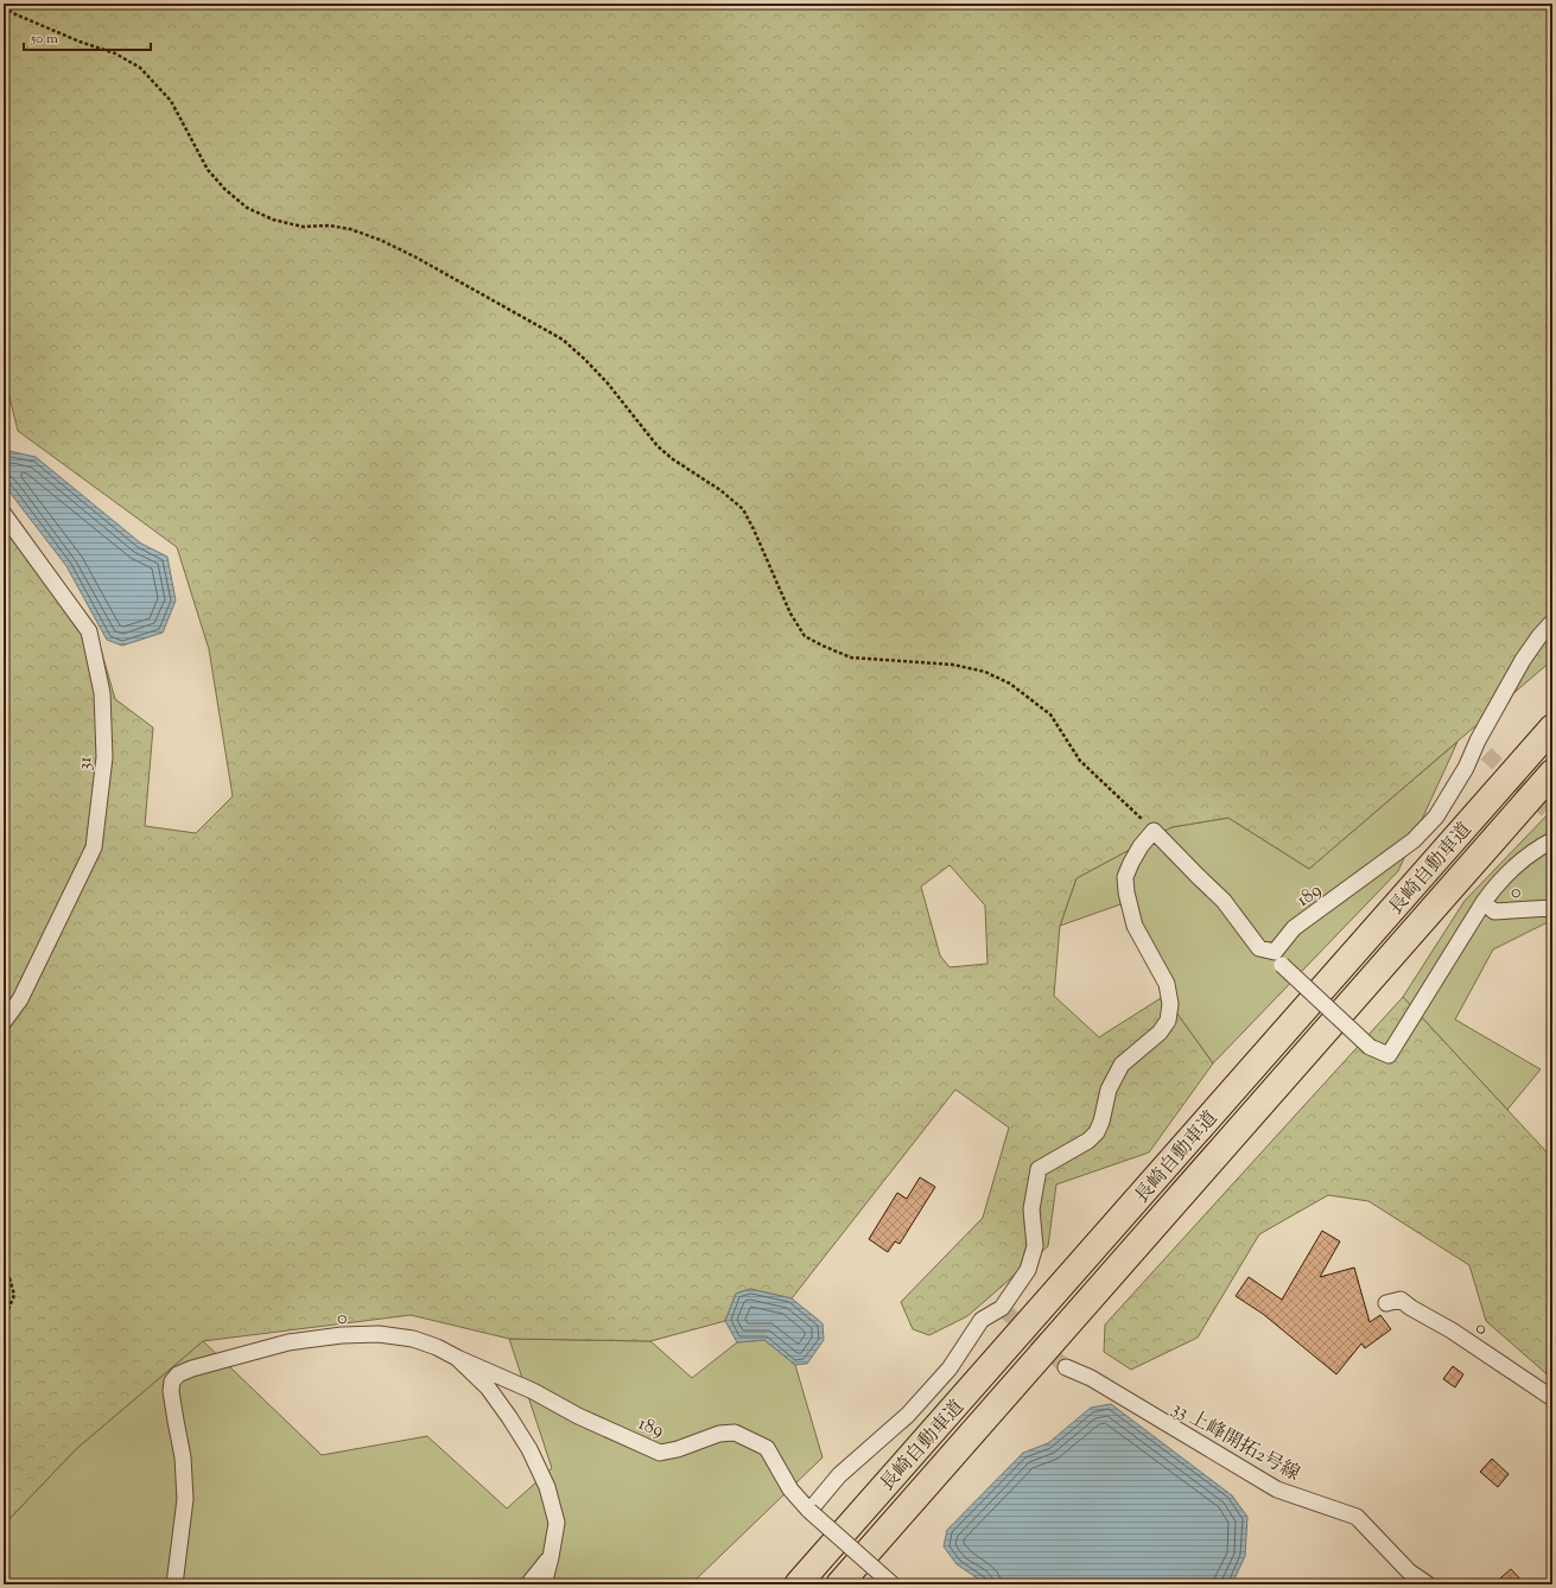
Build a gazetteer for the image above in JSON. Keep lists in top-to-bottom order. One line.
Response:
{"streets":{"highway":["長崎自動車道"],"street":["31","0","189","33 上峰開拓2号線"]},"crossings":[["0","189"]],"scale_bar":"50 m"}
